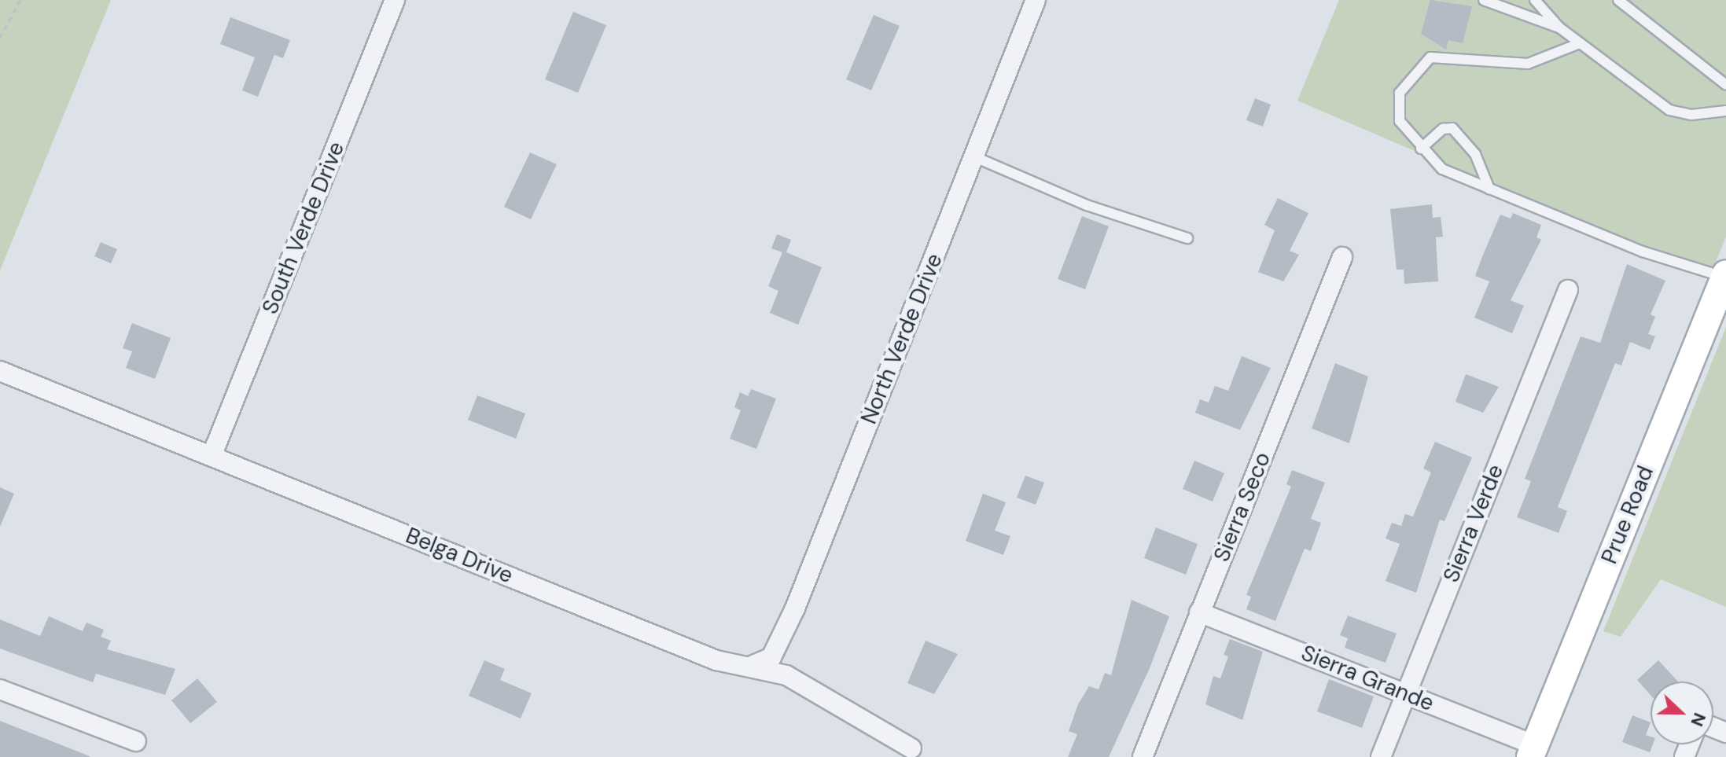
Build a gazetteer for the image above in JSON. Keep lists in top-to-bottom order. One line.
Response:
{"streets":{"main road":["Prue Road"],"street":["South Verde Drive","North Verde Drive","Sierra Seco","Sierra Verde","Belga Drive","Sierra Grande"]},"crossings":[["South Verde Drive","Belga Drive"],["North Verde Drive","Belga Drive"],["Sierra Seco","Sierra Grande"],["Prue Road","Sierra Grande"],["Sierra Verde","Sierra Grande"]],"north":"right"}
